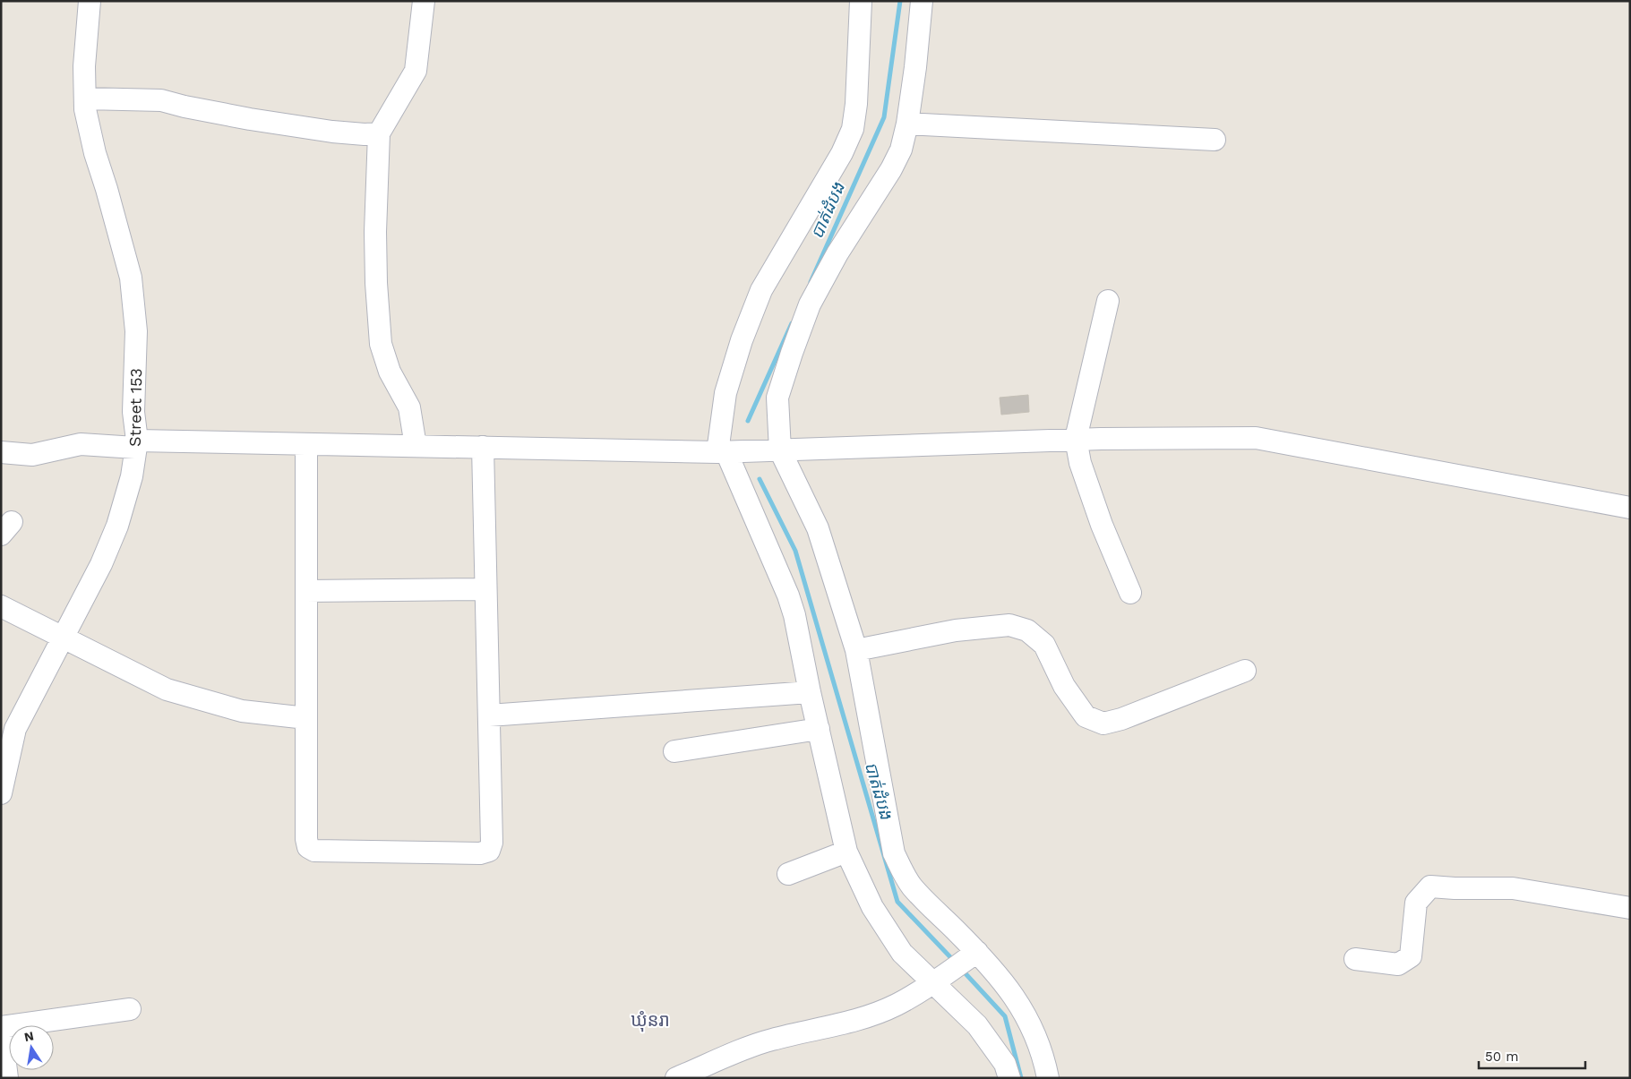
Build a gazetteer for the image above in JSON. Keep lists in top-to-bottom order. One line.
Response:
{"streets":{"street":["Street 153"]},"districts":["ឃុំនរា"],"water":["បាត់ដំបង"],"scale_bar":"50 m","north":"top"}
